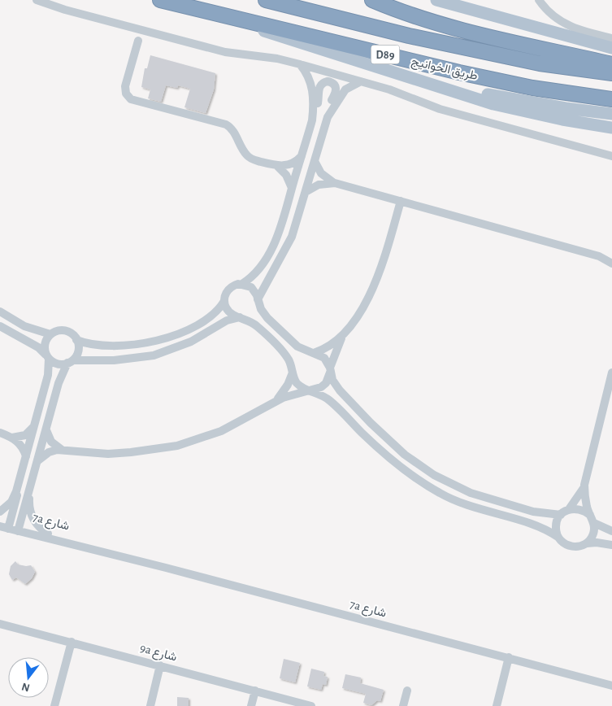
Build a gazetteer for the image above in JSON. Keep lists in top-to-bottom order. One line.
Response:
{"streets":{"highway":["D89","طريق الخوانيج"],"street":["7a شارع","9a شارع"]},"north":"bottom"}
